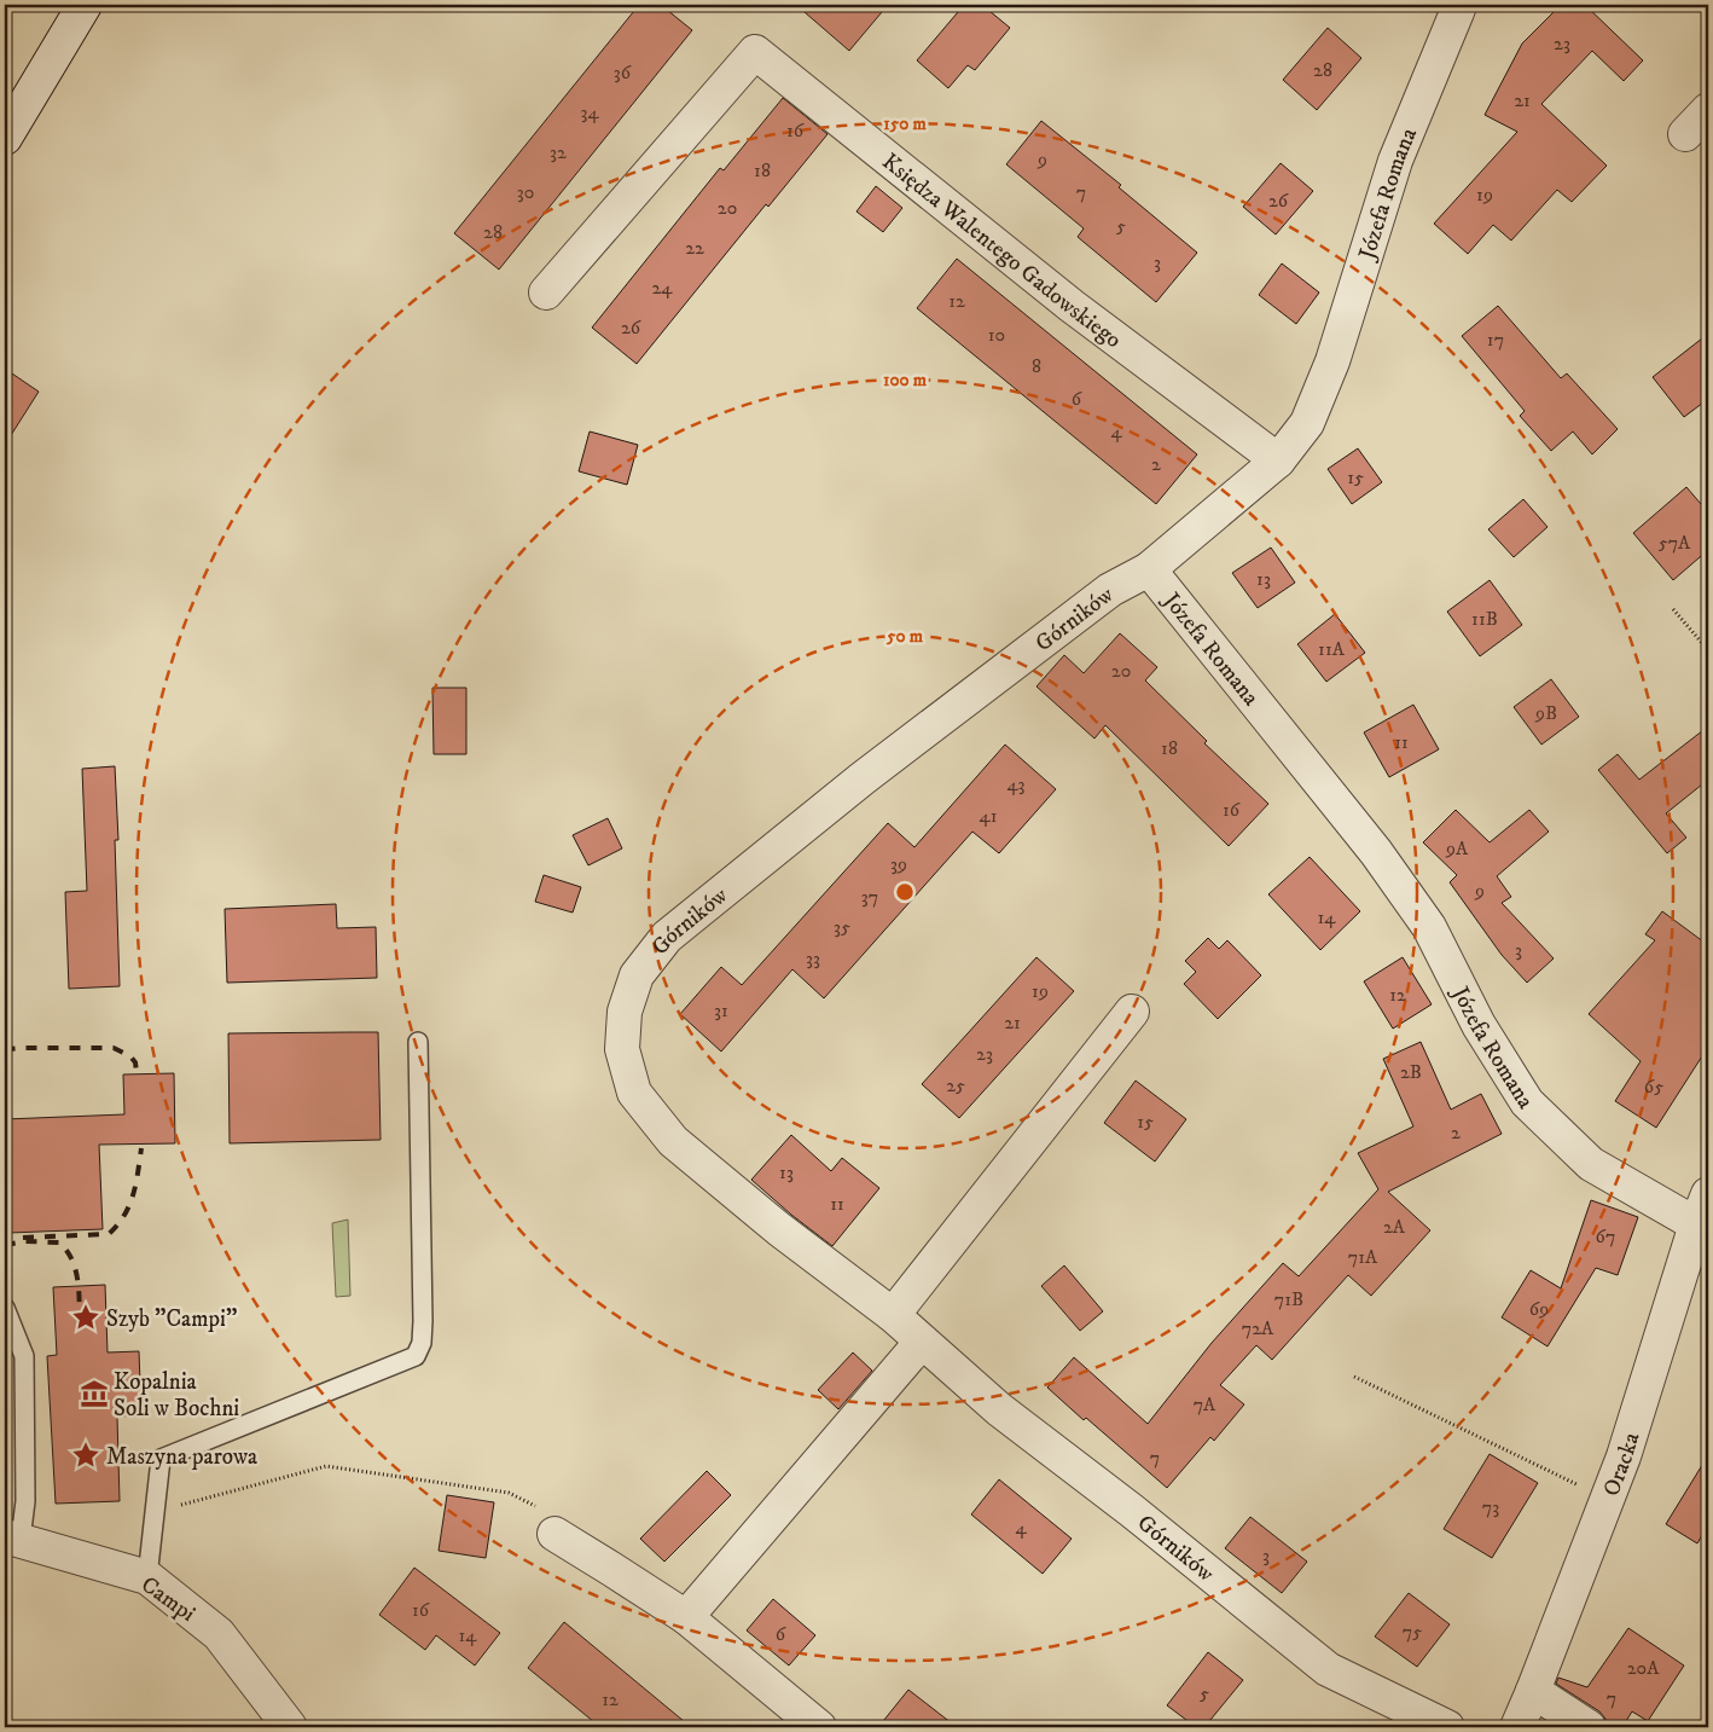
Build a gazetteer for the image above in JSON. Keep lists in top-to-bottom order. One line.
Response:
{"streets":{"street":["Józefa Romana","Księdza Walentego Gadowskiego","Górników","Oracka","Campi"]},"crossings":[["Józefa Romana","Księdza Walentego Gadowskiego"],["Józefa Romana","Górników"],["Józefa Romana","Oracka"]],"places":{"place":["Szyb \"Campi\"","Maszyna parowa"],"museum":["Kopalnia Soli w Bochni"]},"house_numbers":["23","28","36","21","34","16","32","9","18","30","7","19","26","20","5","28","22","3","24","12","26","10","17","8","6","4","2","15","57A","13","11B","11A","20","9B","11","18","43","16","41","9A","39","9","37","14","35","3","33","19","12","31","21","23","2B","25","65","15","2","13","11","2A","67","71A","71B","69","72A","7A","7","73","4","3","16","75","6","14","20A","5","7","12"],"rings":["150 m","100 m","50 m"]}
